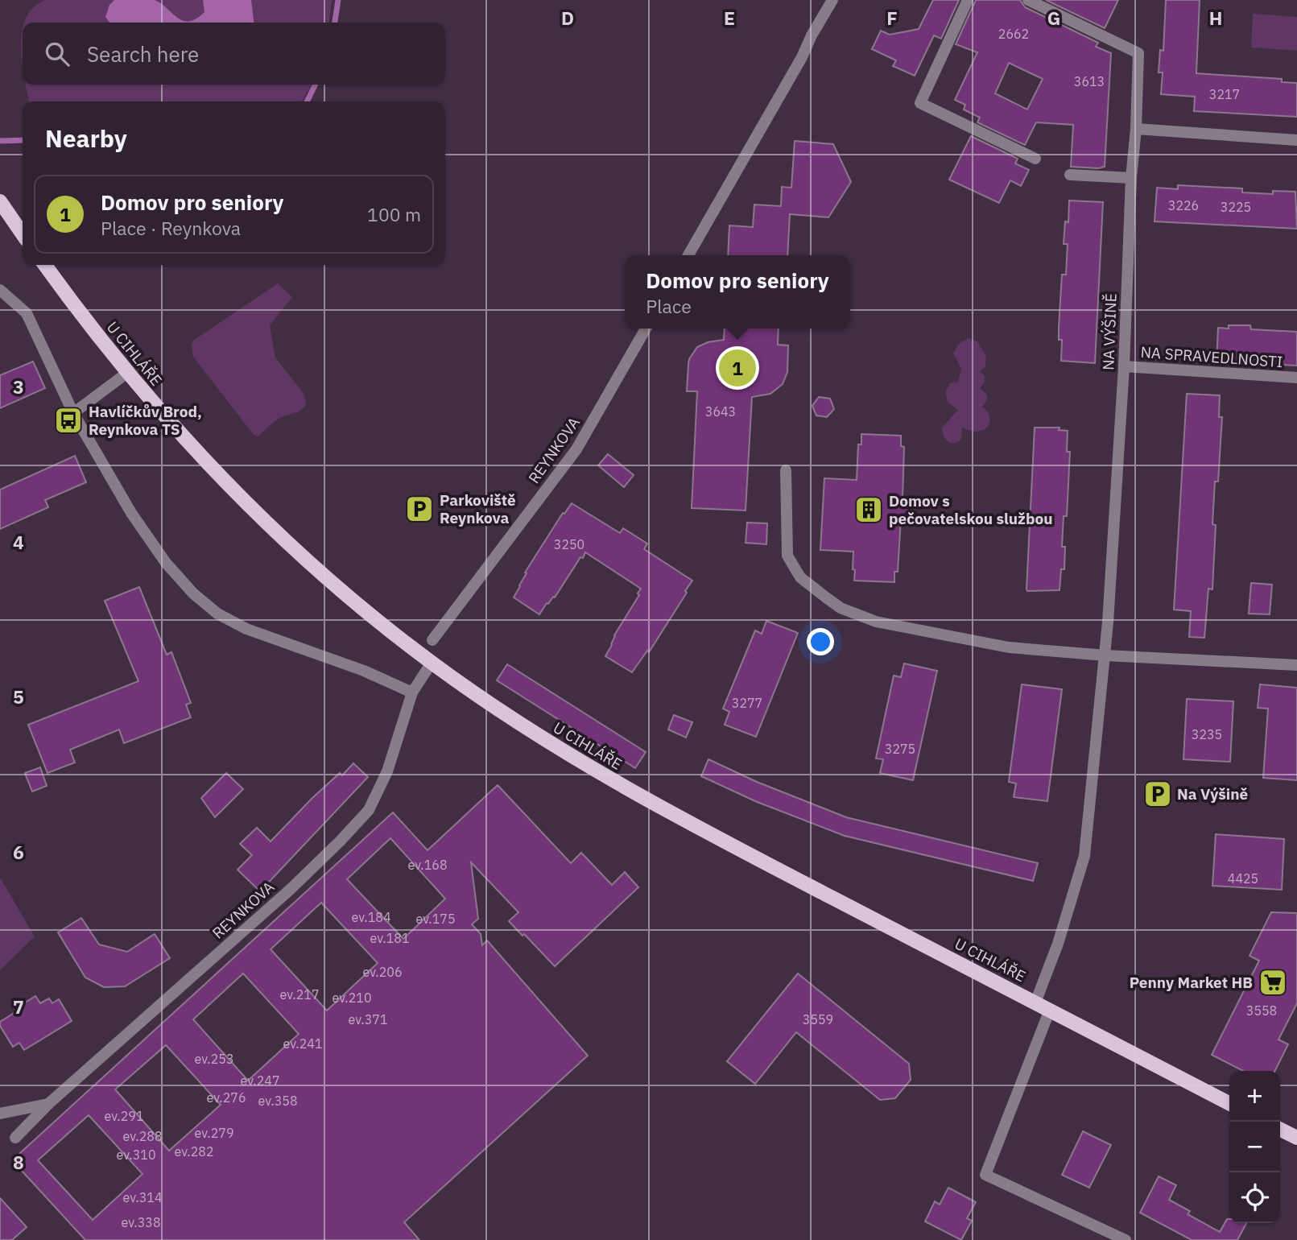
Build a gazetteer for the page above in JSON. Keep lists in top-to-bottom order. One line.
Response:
{"streets":{"main road":["U CIHLÁŘE"],"street":["NA VÝŠINĚ","NA SPRAVEDLNOSTI","REYNKOVA"]},"crossings":[["NA VÝŠINĚ","U CIHLÁŘE"],["NA VÝŠINĚ","NA SPRAVEDLNOSTI"],["U CIHLÁŘE","REYNKOVA"]],"places":{"bus stop":["Havlíčkův Brod, Reynkova TS"],"parking":["Parkoviště Reynkova","Na Výšině"],"building":["Domov s pečovatelskou službou"],"supermarket":["Penny Market HB"]},"house_numbers":["2662","3613","3217","3226","3225","3643","3250","3277","3235","3275","ev.168","4425","ev.184","ev.175","ev.181","ev.206","ev.217","ev.210","3558","ev.371","3559","ev.241","ev.253","ev.247","ev.276","ev.358","ev.291","ev.279","ev.288","ev.282","ev.310","ev.314","ev.338"],"page":{"search":"Search here","heading":"Nearby","list":[{"mark":"1","name":"Domov pro seniory","note":"Place · Reynkova","value":"100 m"}],"popup":["Domov pro seniory","Place"],"pins":"1","map_buttons":["+","−"]},"grid":{"columns":["D","E","F","G","H"],"rows":["3","4","5","6","7","8"]}}
